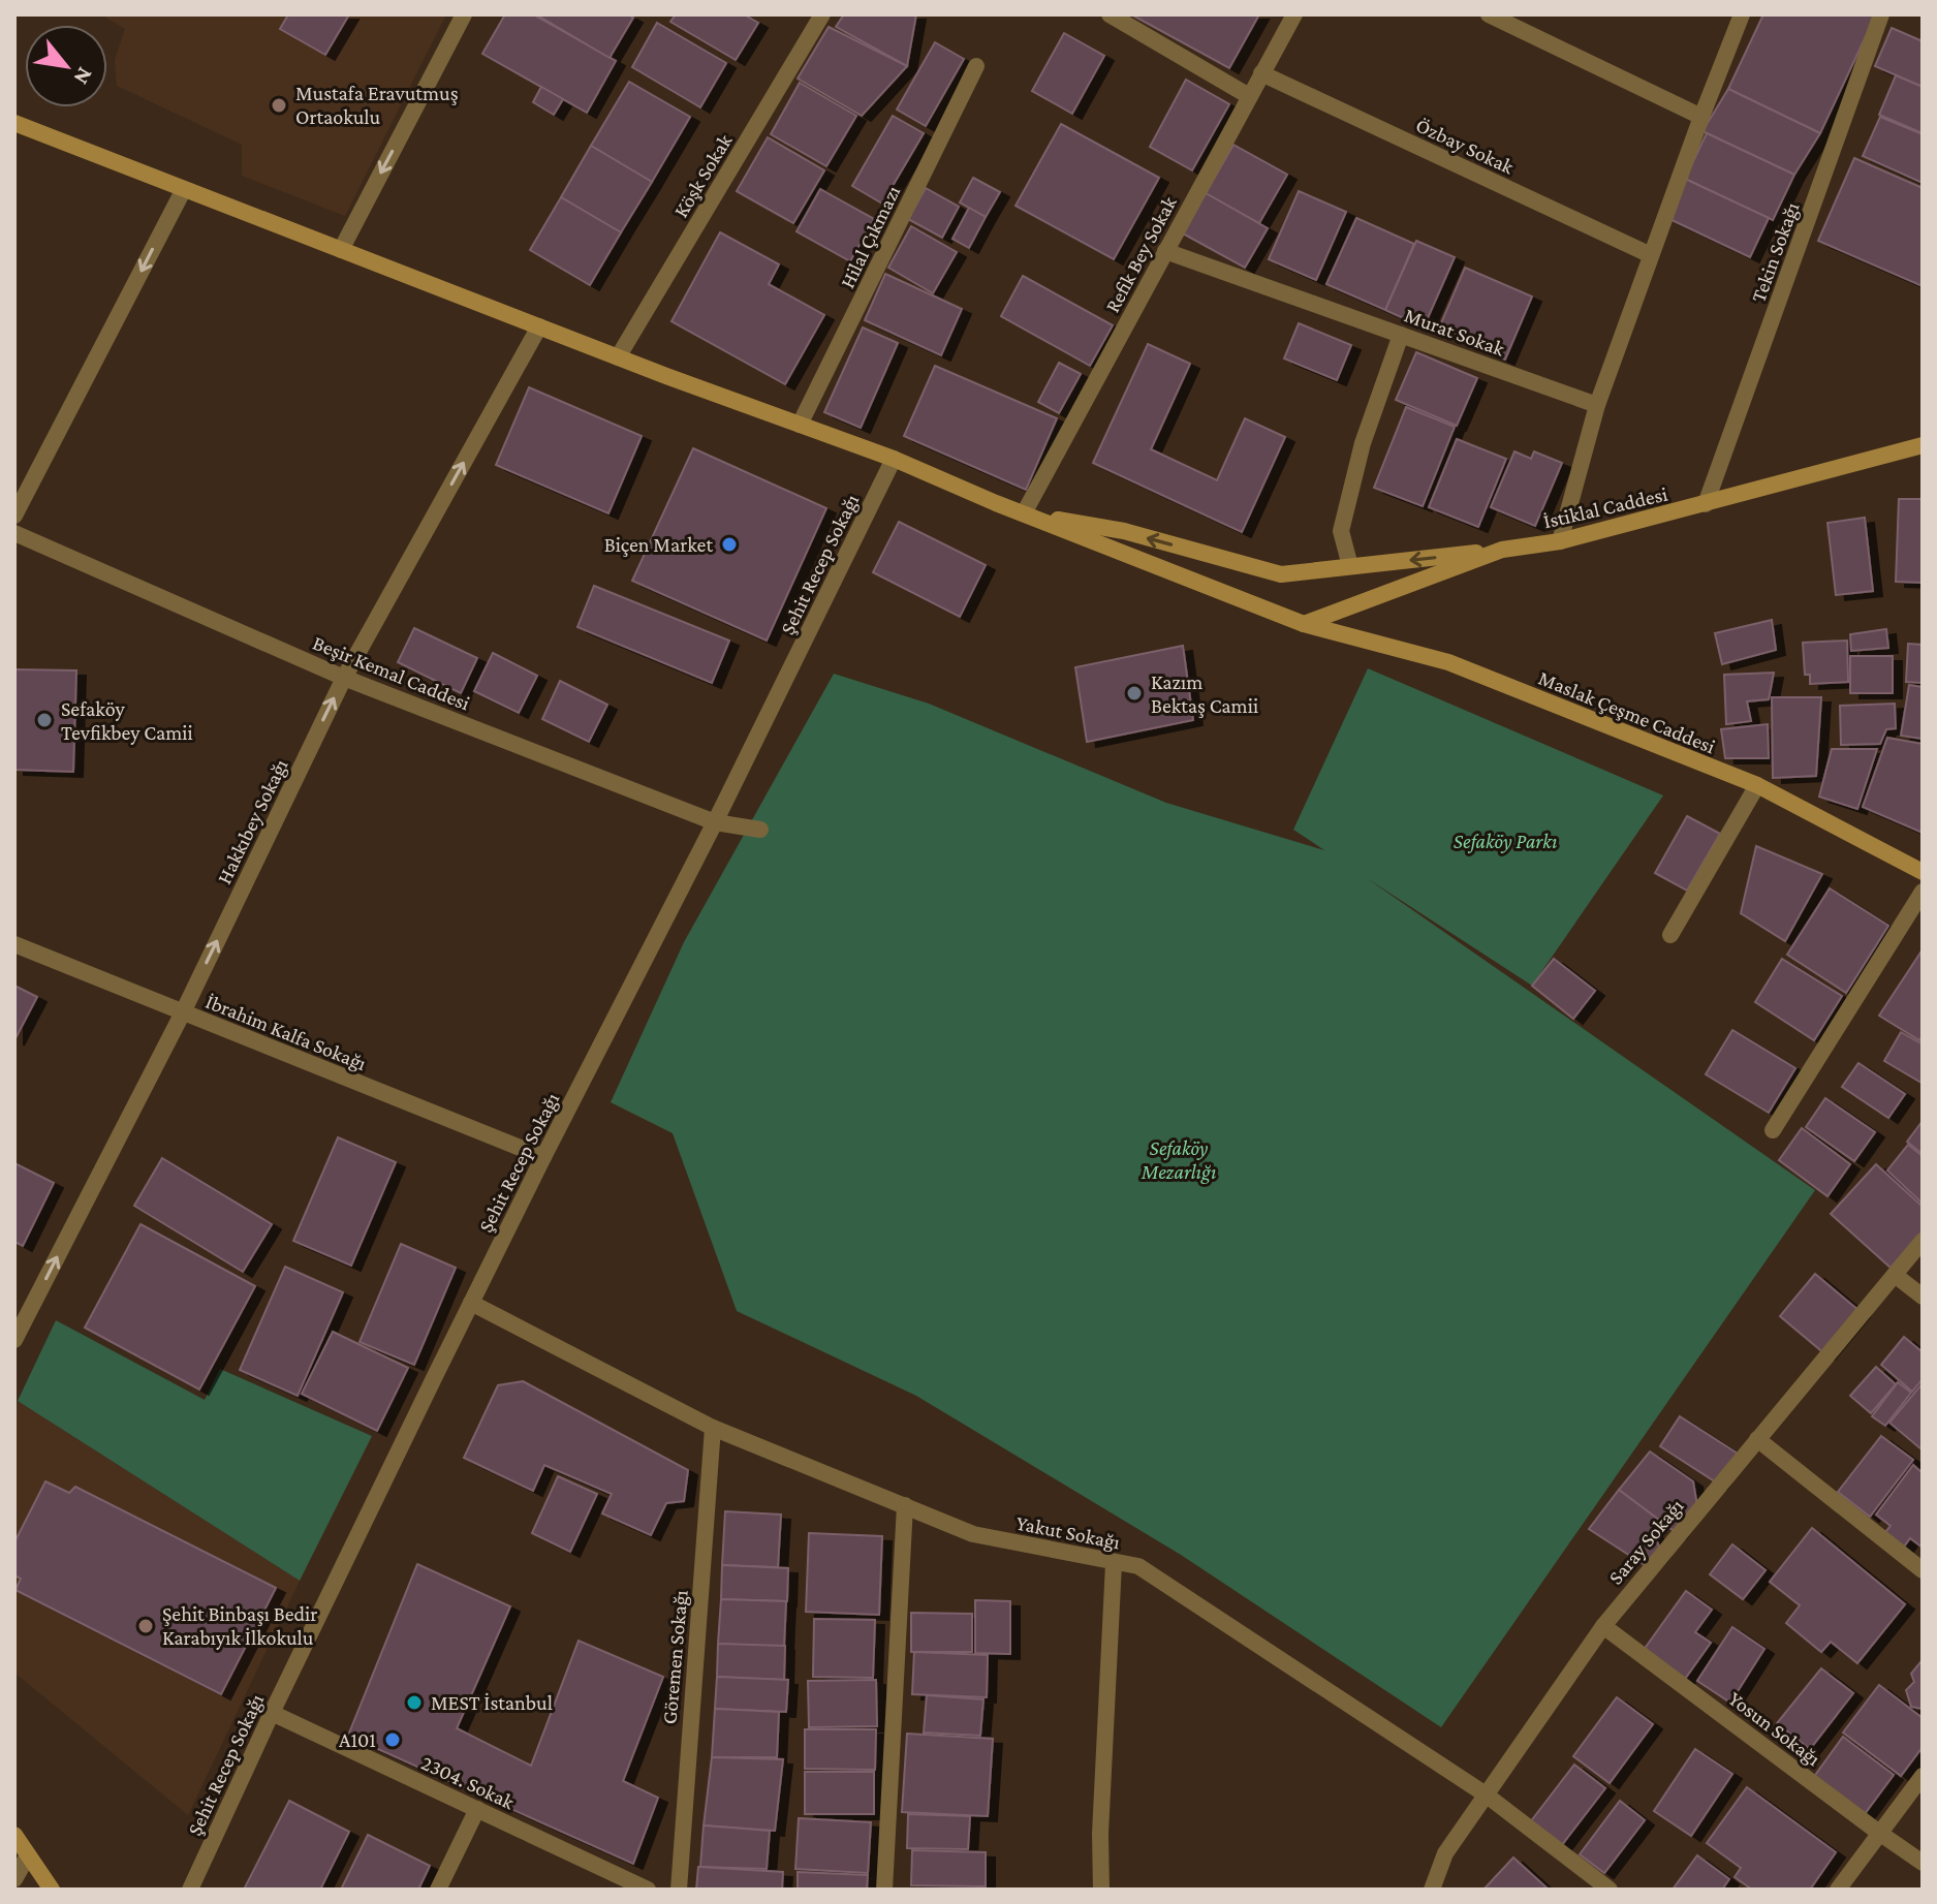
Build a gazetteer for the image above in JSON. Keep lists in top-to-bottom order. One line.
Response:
{"streets":{"street":["Özbay Sokak","Köşk Sokak","Hilal Çıkmazı","Tekin Sokağı","Refik Bey Sokak","Murat Sokak","İstiklal Caddesi","Şehit Recep Sokağı","Beşir Kemal Caddesi","Maslak Çeşme Caddesi","Hakkıbey Sokağı","İbrahim Kalfa Sokağı","Yakut Sokağı","Saray Sokağı","Göremen Sokağı","Yosun Sokağı","2304. Sokak"]},"crossings":[["Özbay Sokak","Refik Bey Sokak"],["Tekin Sokağı","İstiklal Caddesi"],["Refik Bey Sokak","Murat Sokak"],["Refik Bey Sokak","Maslak Çeşme Caddesi"],["İstiklal Caddesi","Maslak Çeşme Caddesi"],["Şehit Recep Sokağı","Beşir Kemal Caddesi"],["Şehit Recep Sokağı","İbrahim Kalfa Sokağı"],["Şehit Recep Sokağı","Yakut Sokağı"],["Şehit Recep Sokağı","2304. Sokak"],["Beşir Kemal Caddesi","Hakkıbey Sokağı"],["Hakkıbey Sokağı","İbrahim Kalfa Sokağı"],["Yakut Sokağı","Saray Sokağı"],["Yakut Sokağı","Göremen Sokağı"],["Saray Sokağı","Yosun Sokağı"]],"one_way":["Hakkıbey Sokağı"],"parks":["Sefaköy Parkı","Sefaköy Mezarlığı"],"places":["Mustafa Eravutmuş Ortaokulu","Biçen Market","Kazım Bektaş Camii","Sefaköy Tevfikbey Camii","Şehit Binbaşı Bedir Karabıyık İlkokulu","MEST İstanbul","A101"],"north":"bottom right"}
